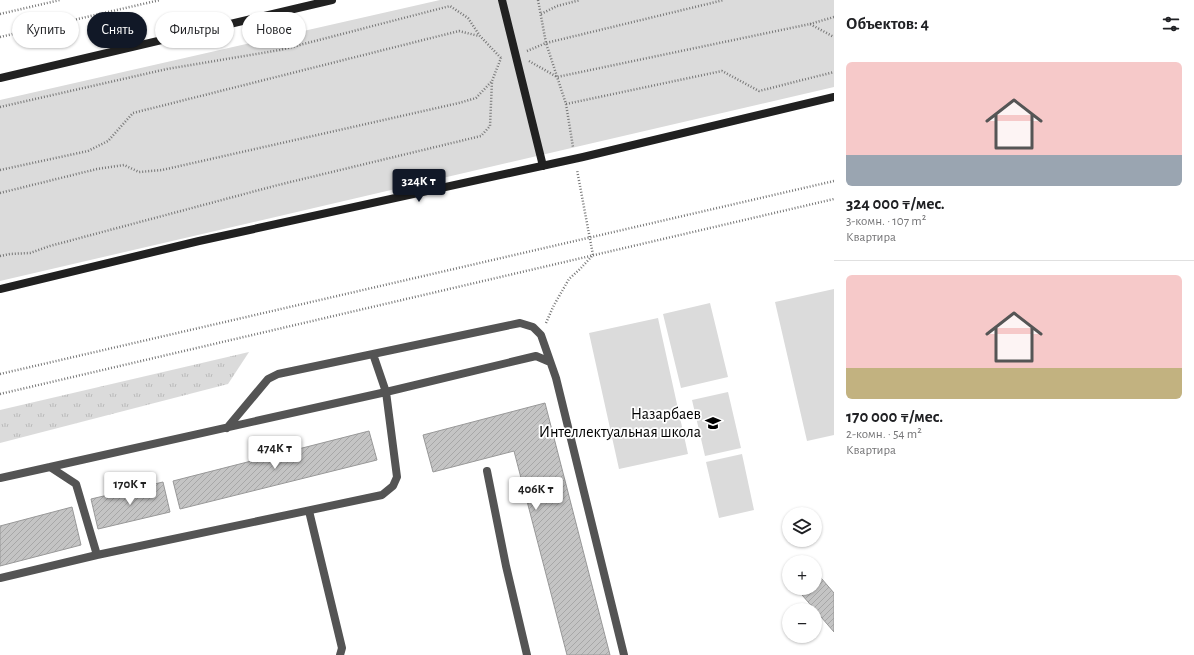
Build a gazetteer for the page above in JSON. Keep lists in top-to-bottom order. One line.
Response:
{"places":{"school or university":["Назарбаев Интеллектуальная школа"]},"page":{"heading":"Объектов: 4","chip":["Купить","Снять","Фильтры","Новое"],"list":[{"name":"324 000 ₸/мес.","note":"3-комн. · 107 m² · Квартира"},{"name":"170 000 ₸/мес.","note":"2-комн. · 54 m² · Квартира"}],"price":["324K ₸","474K ₸","170K ₸","406K ₸"],"map_buttons":["+","−"]}}
